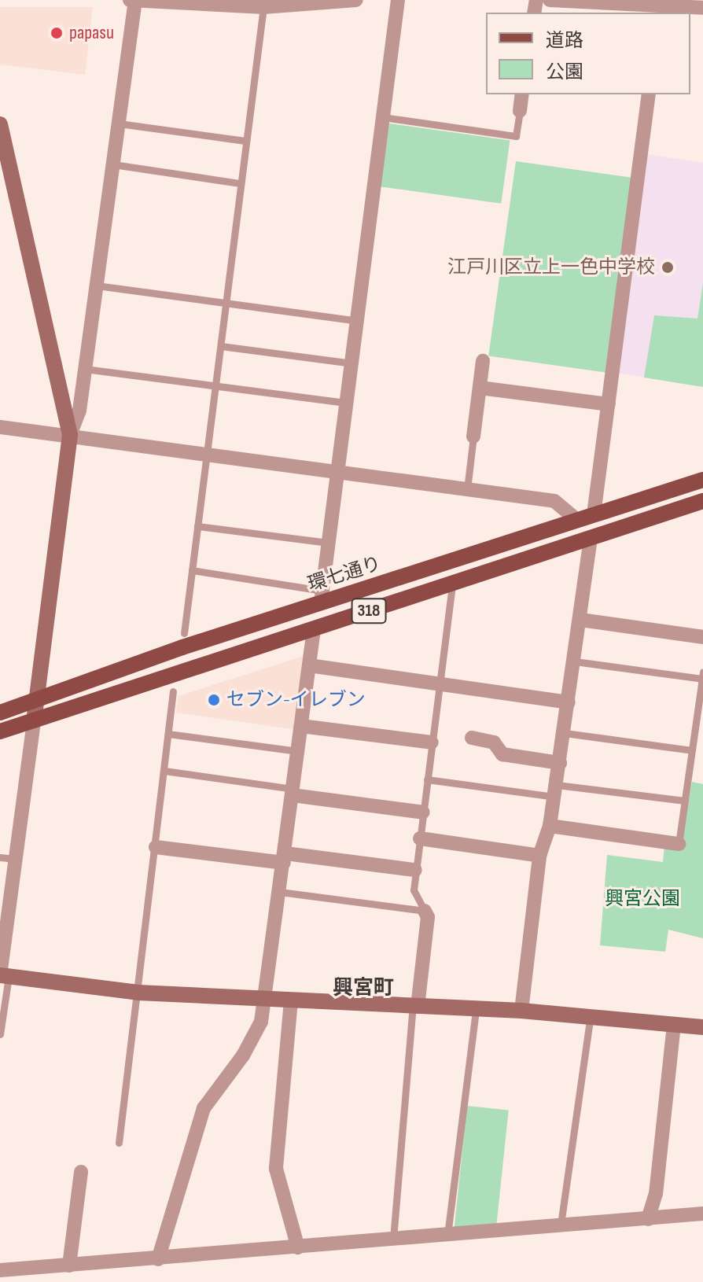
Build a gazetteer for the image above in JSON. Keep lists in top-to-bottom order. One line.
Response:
{"streets":{"main road":["環七通り","318"]},"districts":["興宮町"],"parks":["興宮公園"],"places":["papasu","江戸川区立上一色中学校","セブン-イレブン"],"legend":["道路","公園"]}
